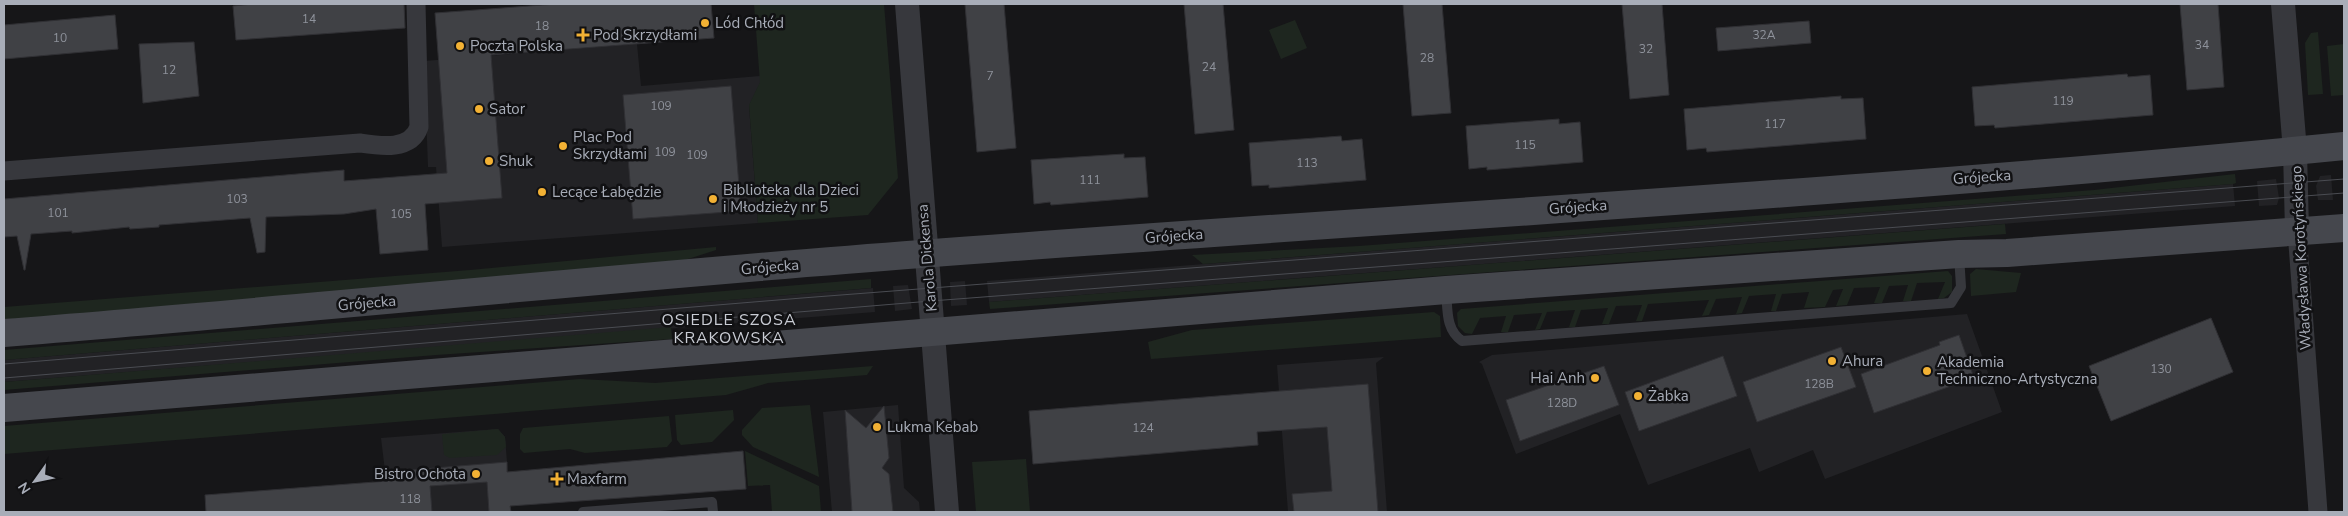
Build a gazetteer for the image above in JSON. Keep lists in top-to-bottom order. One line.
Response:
{"streets":{"main road":["Grójecka"],"street":["Karola Dickensa","Władysława Korotyńskiego"]},"crossings":[["Grójecka","Karola Dickensa"],["Grójecka","Władysława Korotyńskiego"]],"districts":["OSIEDLE SZOSA KRAKOWSKA"],"places":{"other":["Lód Chłód","Poczta Polska","Sator","Plac Pod Skrzydłami","Shuk","Lecące Łabędzie","Biblioteka dla Dzieci i Młodzieży nr 5","Ahura","Akademia Techniczno-Artystyczna","Hai Anh","Żabka","Lukma Kebab","Bistro Ochota"],"health":["Pod Skrzydłami","Maxfarm"]},"house_numbers":["14","18","32A","10","34","32","28","24","12","7","119","109","117","115","109","109","113","111","103","101","105","130","128B","128D","124","118"],"north":"bottom left"}
